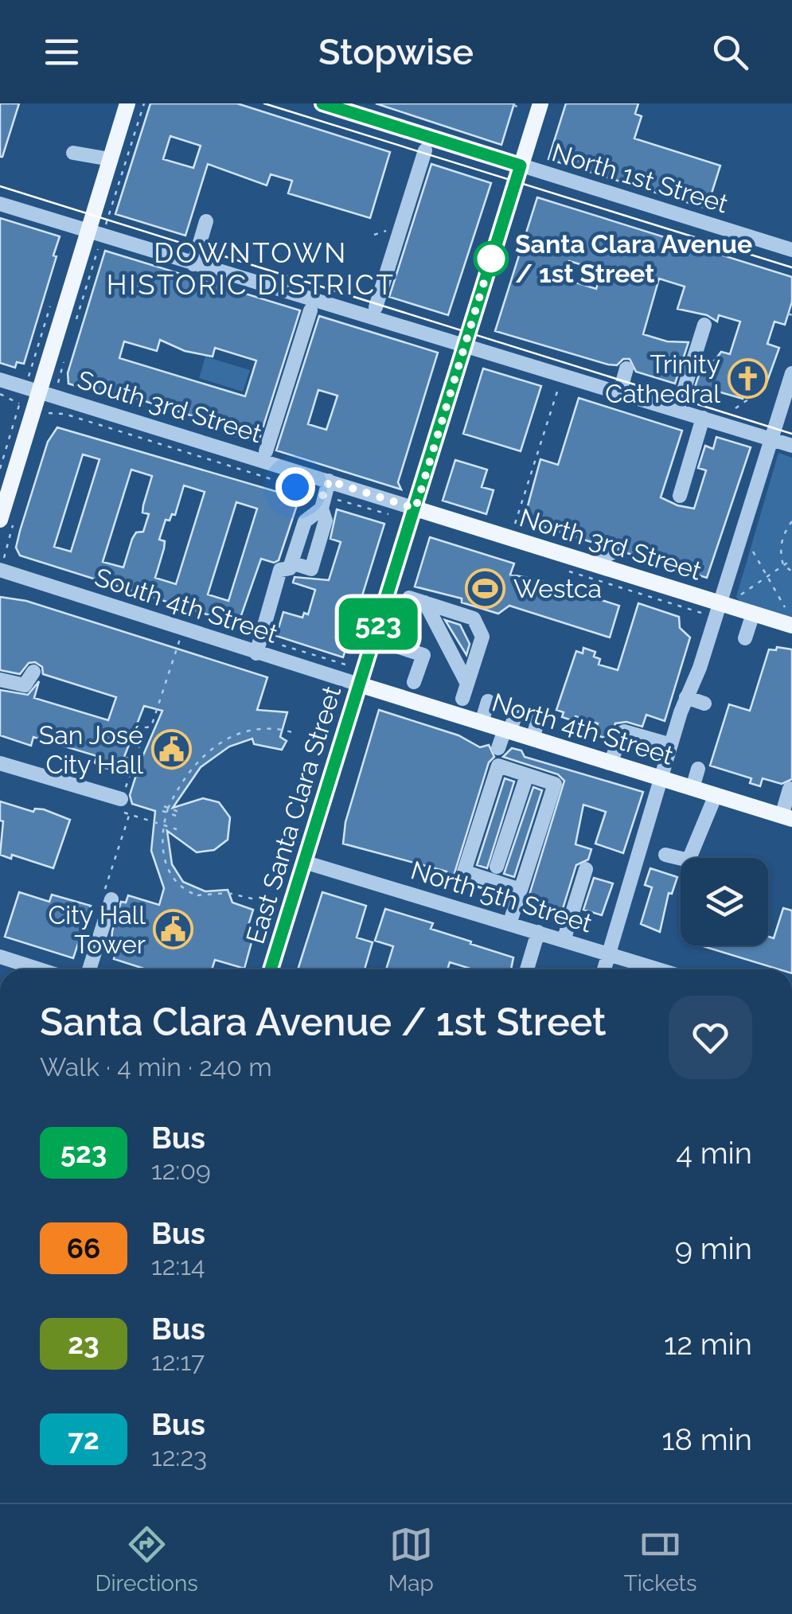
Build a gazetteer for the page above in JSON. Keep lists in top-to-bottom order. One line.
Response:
{"streets":{"main road":["North 3rd Street","North 4th Street","East Santa Clara Street"],"street":["North 1st Street","South 3rd Street","South 4th Street","North 5th Street"]},"crossings":[["North 1st Street","East Santa Clara Street"],["South 3rd Street","North 3rd Street"],["South 3rd Street","East Santa Clara Street"],["North 3rd Street","East Santa Clara Street"],["South 4th Street","North 4th Street"],["South 4th Street","East Santa Clara Street"],["North 4th Street","East Santa Clara Street"],["East Santa Clara Street","North 5th Street"]],"districts":["DOWNTOWN HISTORIC DISTRICT"],"places":{"other":["Santa Clara Avenue / 1st Street"],"church":["Trinity Cathedral"],"sports":["Westca"],"public building":["San José City Hall","City Hall Tower"]},"lines":["bus line 523"],"page":{"header":"Stopwise","on_map":"523","heading":["Santa Clara Avenue / 1st Street","Walk · 4 min · 240 m"],"list":[{"mark":"523","name":"Bus","note":"12:09","value":"4 min"},{"mark":"66","name":"Bus","note":"12:14","value":"9 min"},{"mark":"23","name":"Bus","note":"12:17","value":"12 min"},{"mark":"72","name":"Bus","note":"12:23","value":"18 min"}],"tabs":["Directions","Map","Tickets"]}}
